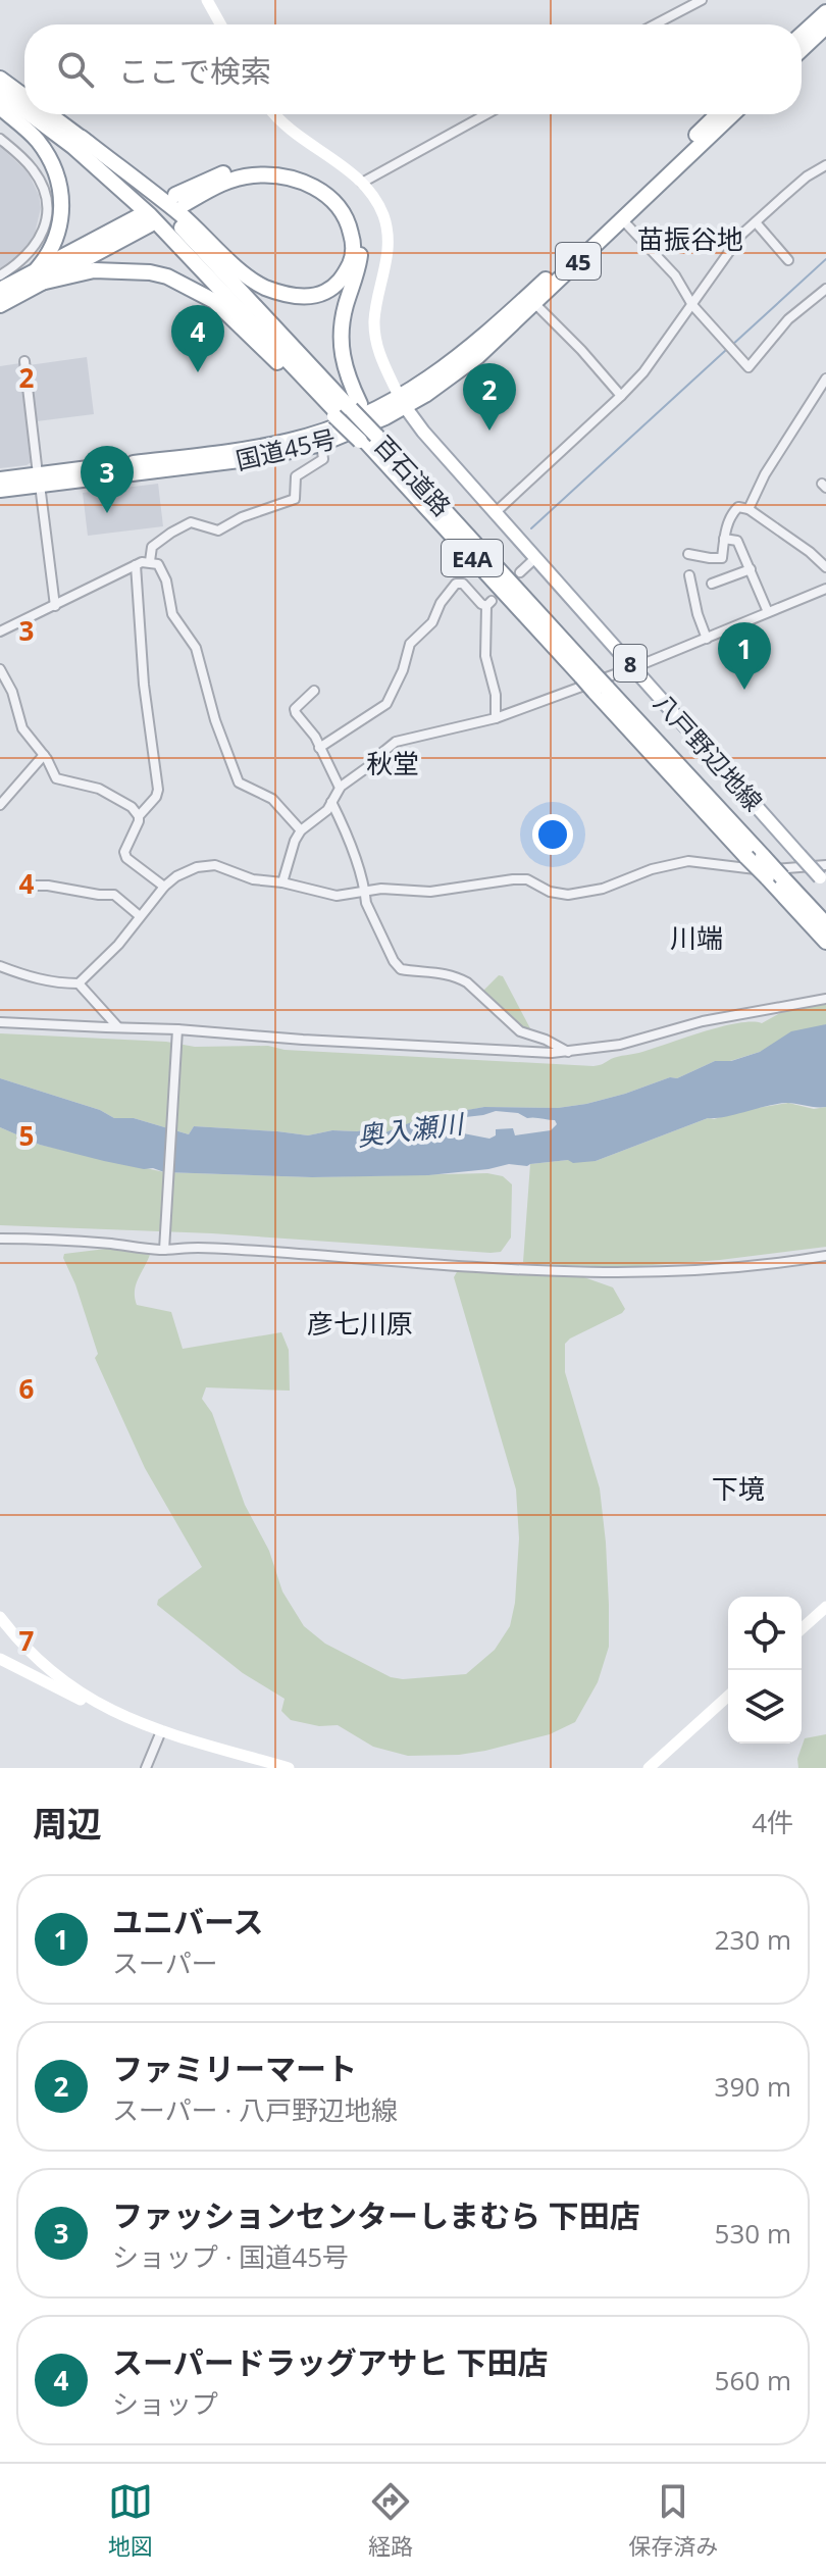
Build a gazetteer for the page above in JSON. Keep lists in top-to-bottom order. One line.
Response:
{"streets":{"highway":["45","国道45号","百石道路","E4A"],"main road":["8","八戸野辺地線"]},"crossings":[["国道45号","八戸野辺地線"],["百石道路","E4A"]],"districts":["苗振谷地","秋堂","川端","彦七川原","下境"],"water":["奥入瀬川"],"page":{"search":"ここで検索","pins":["4","2","3","1"],"heading":["周辺","4件"],"list":[{"mark":"1","name":"ユニバース","note":"スーパー","value":"230 m"},{"mark":"2","name":"ファミリーマート","note":"スーパー · 八戸野辺地線","value":"390 m"},{"mark":"3","name":"ファッションセンターしまむら 下田店","note":"ショップ · 国道45号","value":"530 m"},{"mark":"4","name":"スーパードラッグアサヒ 下田店","note":"ショップ","value":"560 m"}],"nav":["地図","経路","保存済み"]},"grid":{"rows":["2","3","4","5","6","7"]}}
